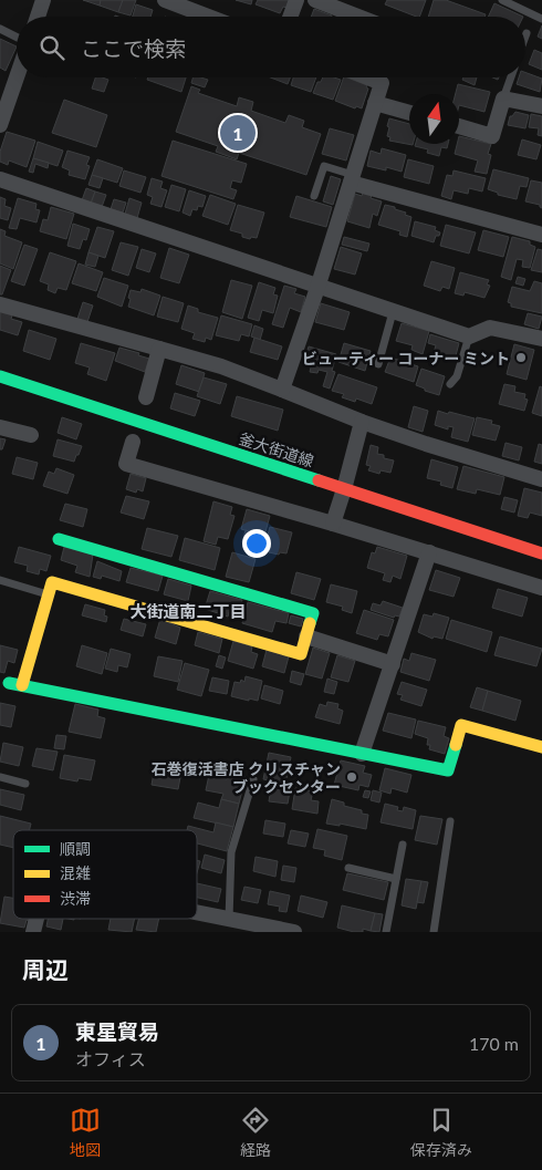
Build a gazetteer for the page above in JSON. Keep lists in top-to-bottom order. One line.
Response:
{"streets":{"street":["釜大街道線"]},"districts":["大街道南二丁目"],"places":["ビューティー コーナー ミント","石巻復活書店 クリスチャン ブックセンター"],"legend":["順調","混雑","渋滞"],"north":"top","page":{"search":"ここで検索","pins":"1","heading":"周辺","list":[{"mark":"1","name":"東星貿易","note":"オフィス","value":"170 m"}],"nav":["地図","経路","保存済み"]}}
